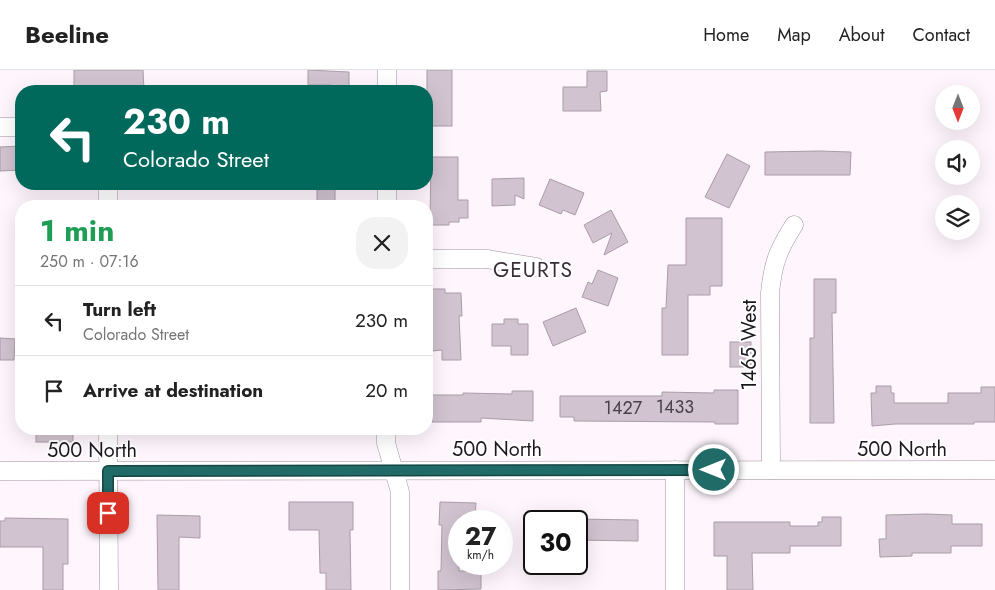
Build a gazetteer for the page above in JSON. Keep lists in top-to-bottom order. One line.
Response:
{"streets":{"street":["1465 West","500 North"]},"crossings":[["1465 West","500 North"]],"districts":["GEURTS"],"house_numbers":["1433","1427"],"north":"bottom","page":{"header":"Beeline","nav":["Home","Map","About","Contact"],"turn":["230 m","Colorado Street"],"heading":["1 min","250 m · 07:16"],"list":[{"name":"Turn left","note":"Colorado Street","value":"230 m"},{"name":"Arrive at destination","value":"20 m"}],"speed":"27 km/h","limit":"30"}}
